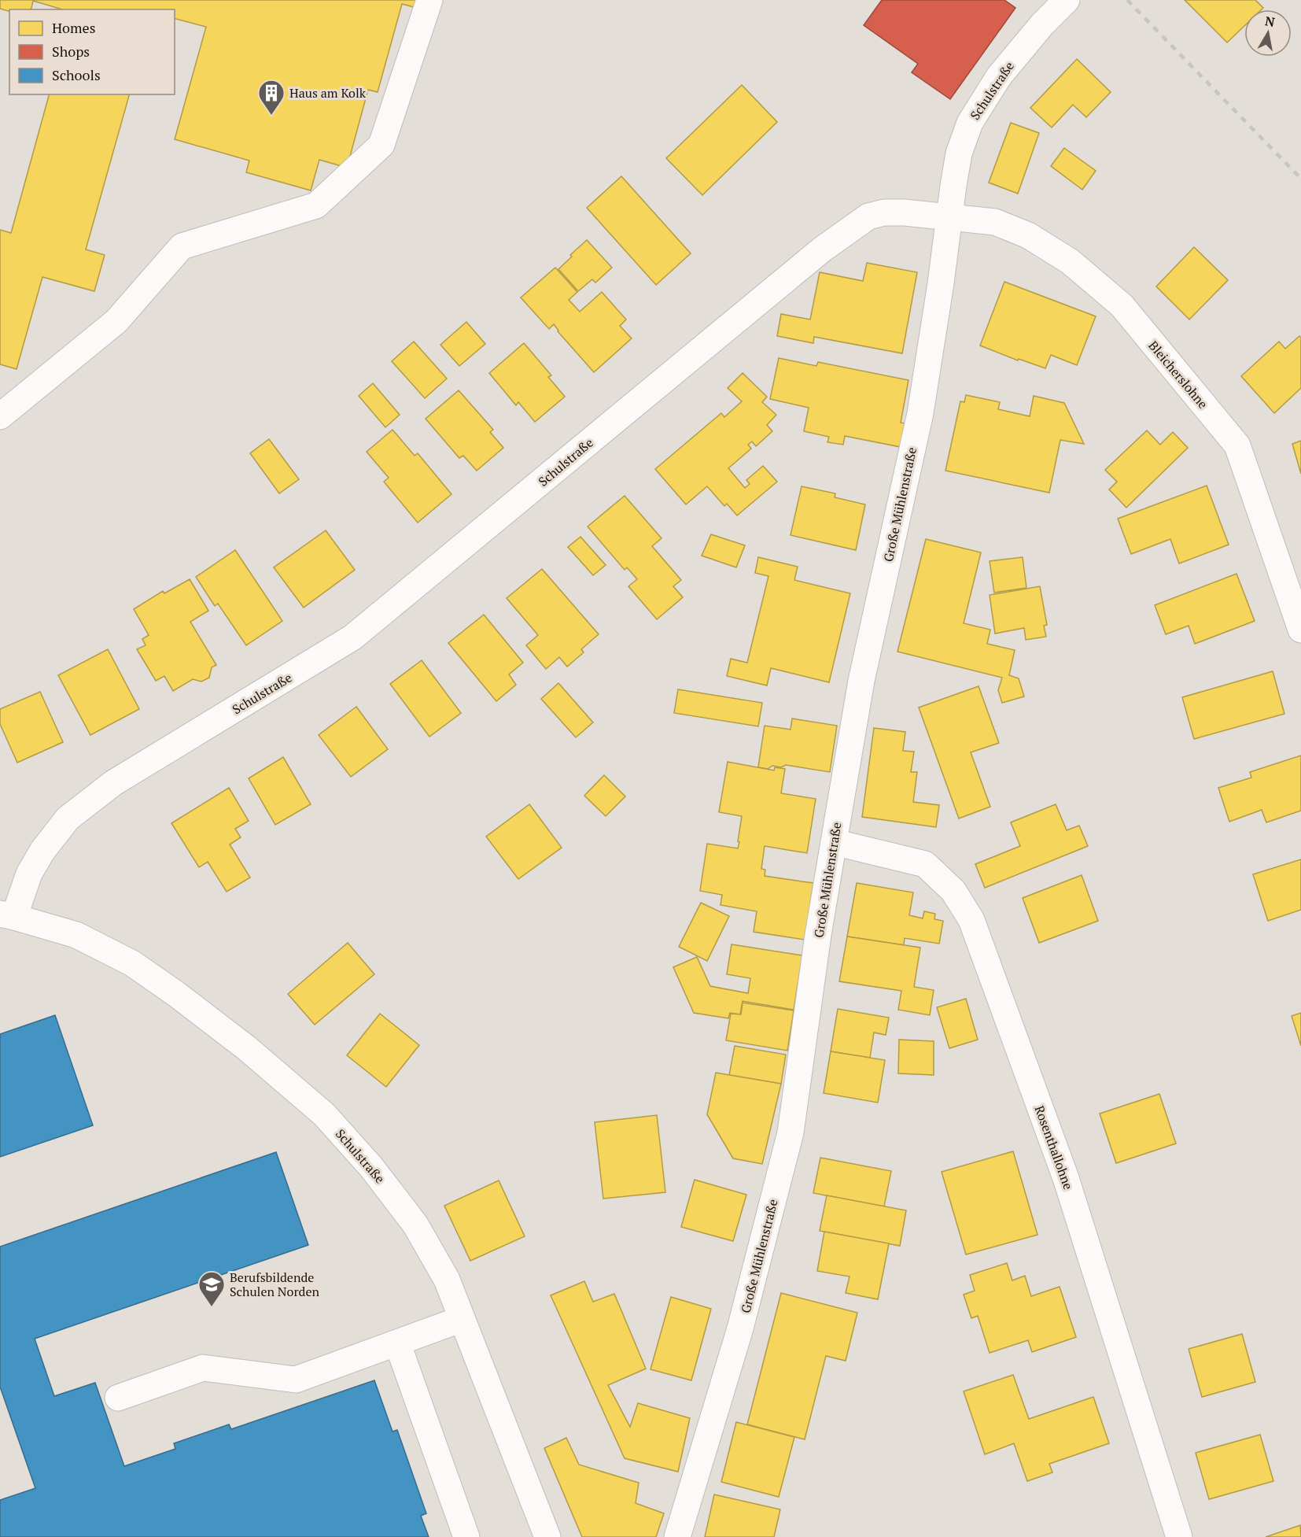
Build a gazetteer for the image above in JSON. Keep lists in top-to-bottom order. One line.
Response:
{"streets":{"street":["Schulstraße","Bleicherslohne","Große Mühlenstraße","Rosenthallohne"]},"crossings":[["Schulstraße","Bleicherslohne"],["Schulstraße","Große Mühlenstraße"],["Bleicherslohne","Große Mühlenstraße"],["Große Mühlenstraße","Rosenthallohne"]],"places":{"building":["Haus am Kolk"],"school or university":["Berufsbildende Schulen Norden"]},"legend":["Homes","Shops","Schools"],"north":"top"}
